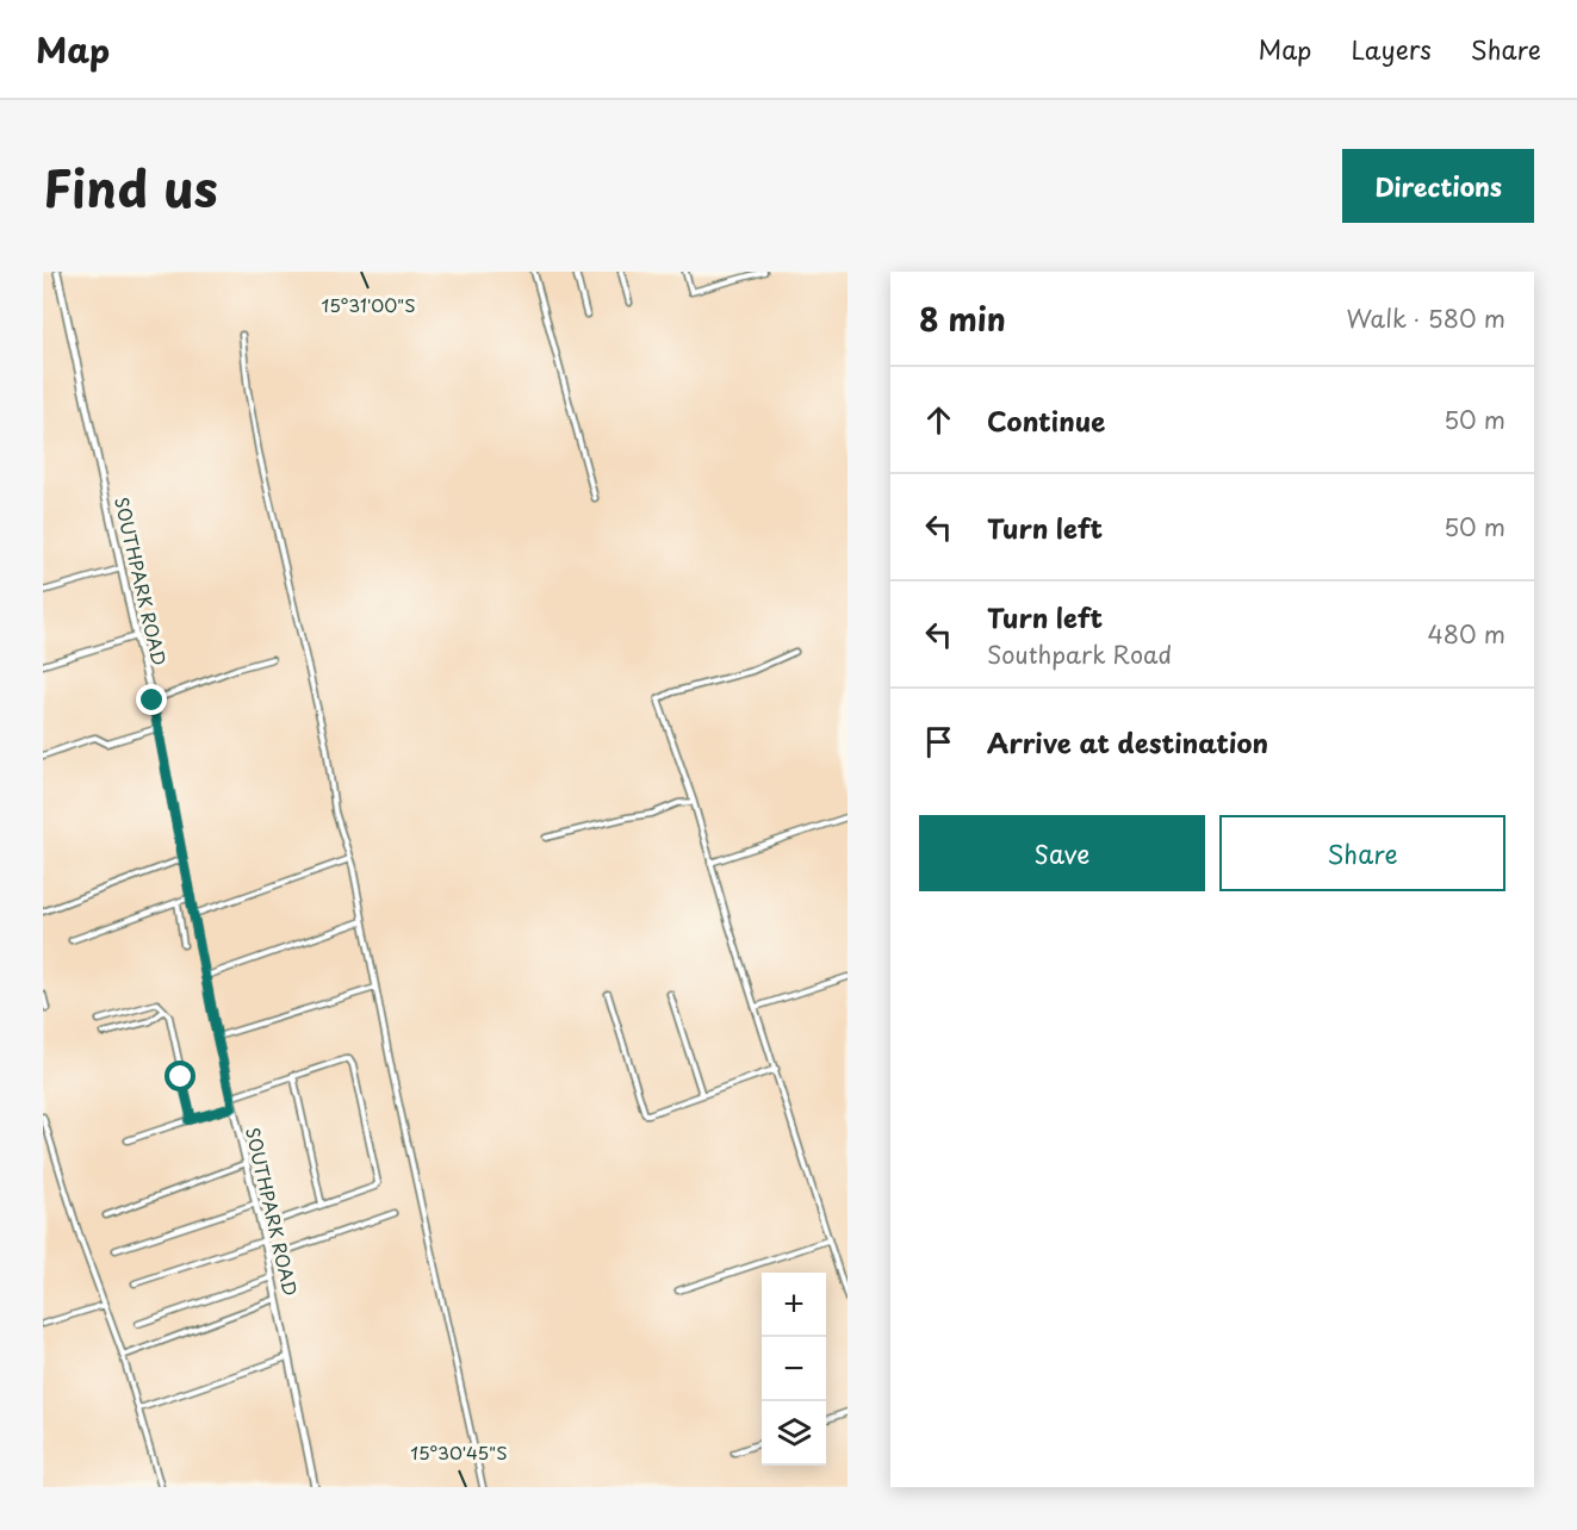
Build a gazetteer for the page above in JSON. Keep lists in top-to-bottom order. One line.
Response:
{"streets":{"street":["SOUTHPARK ROAD"]},"page":{"header":"Map","nav":["Map","Layers","Share"],"title":"Find us","buttons":["Directions",["Save","Share"]],"heading":["8 min","Walk · 580 m"],"list":[["Continue","50 m"],["Turn left","50 m"],["Turn left","Southpark Road","480 m"],"Arrive at destination"],"map_buttons":["+","−"]},"coordinates":["15°31'00\"S","15°30'45\"S"]}
